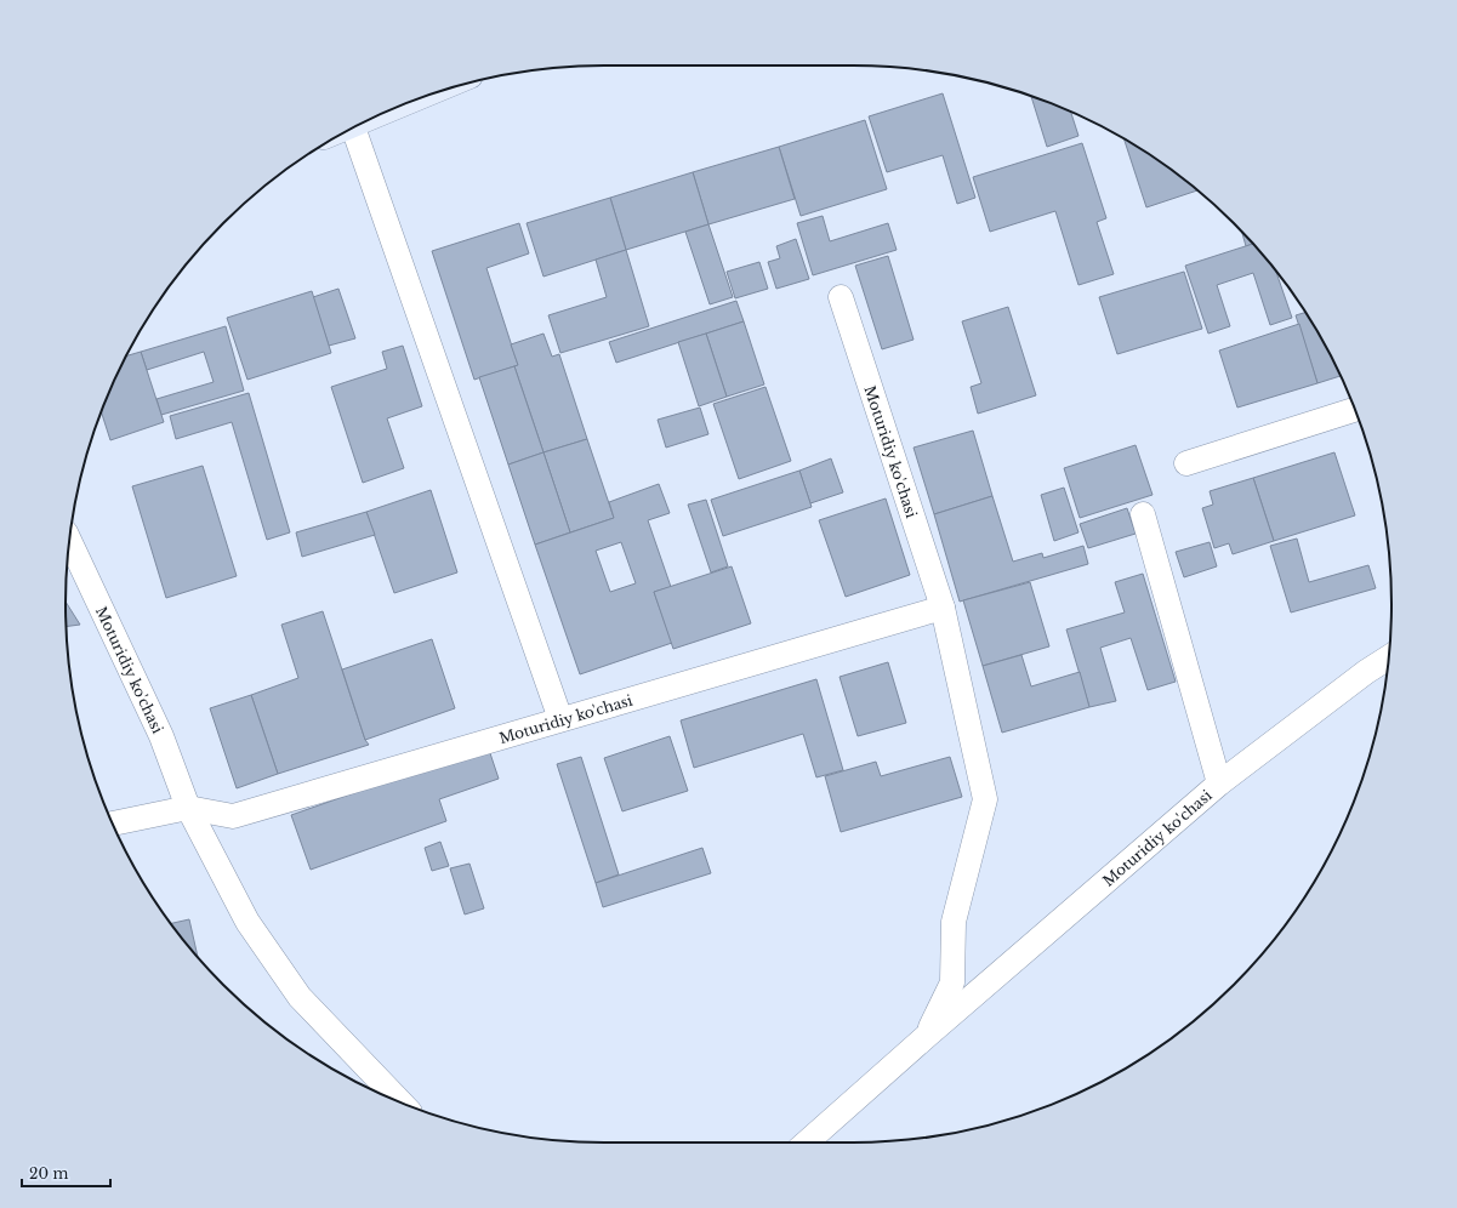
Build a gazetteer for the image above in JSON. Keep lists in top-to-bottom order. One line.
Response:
{"streets":{"street":["Moturidiy ko'chasi"]},"scale_bar":"20 m"}
